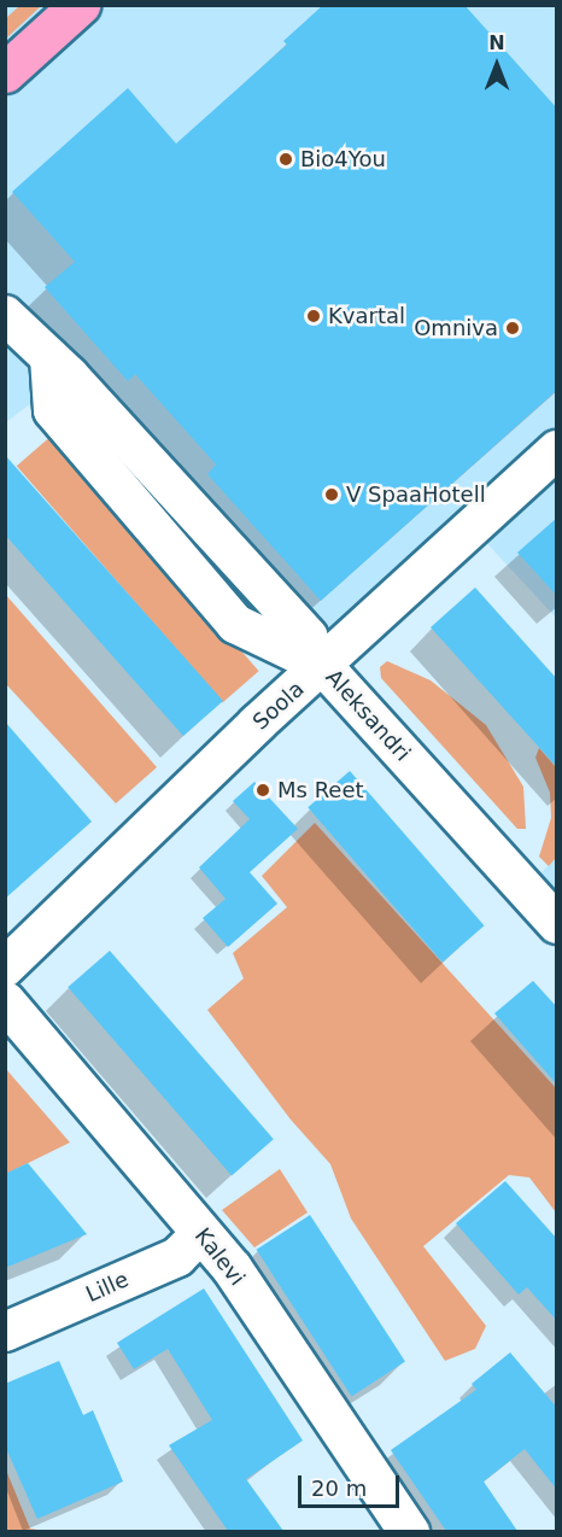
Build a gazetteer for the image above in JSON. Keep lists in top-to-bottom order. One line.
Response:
{"streets":{"street":["Soola","Aleksandri","Kalevi","Lille"]},"crossings":[["Soola","Aleksandri"],["Kalevi","Lille"]],"places":["Bio4You","Kvartal","Omniva","V SpaaHotell","Ms Reet"],"scale_bar":"20 m","north":"top"}
